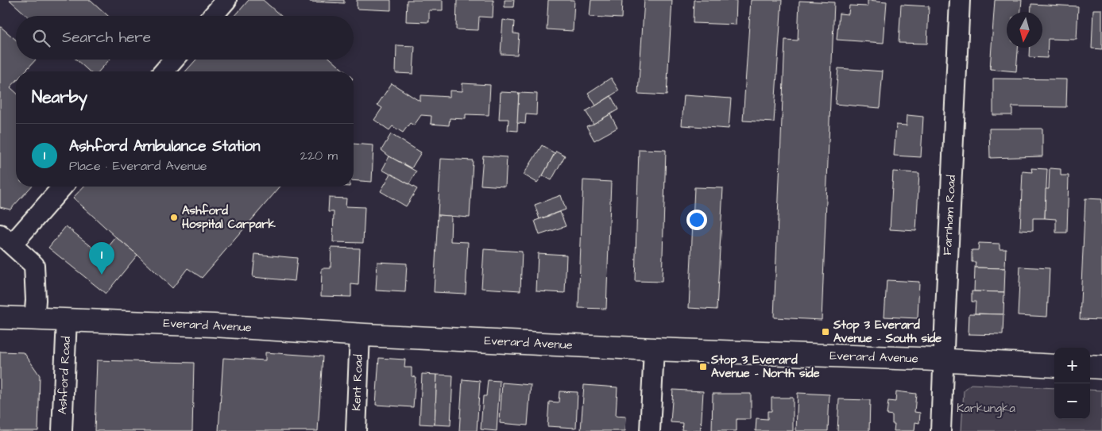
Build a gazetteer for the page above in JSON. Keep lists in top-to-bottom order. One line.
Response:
{"streets":{"street":["Farnham Road","Everard Avenue","Ashford Road","Kent Road"]},"crossings":[["Farnham Road","Everard Avenue"],["Everard Avenue","Ashford Road"],["Everard Avenue","Kent Road"]],"parks":["Karkungka"],"places":{"other":["Ashford Hospital Carpark"],"transit":["Stop 3 Everard Avenue - South side","Stop 3 Everard Avenue - North side"]},"north":"bottom","page":{"search":"Search here","heading":"Nearby","list":[{"mark":"1","name":"Ashford Ambulance Station","note":"Place · Everard Avenue","value":"220 m"}],"pins":"1","map_buttons":["+","−"]}}
